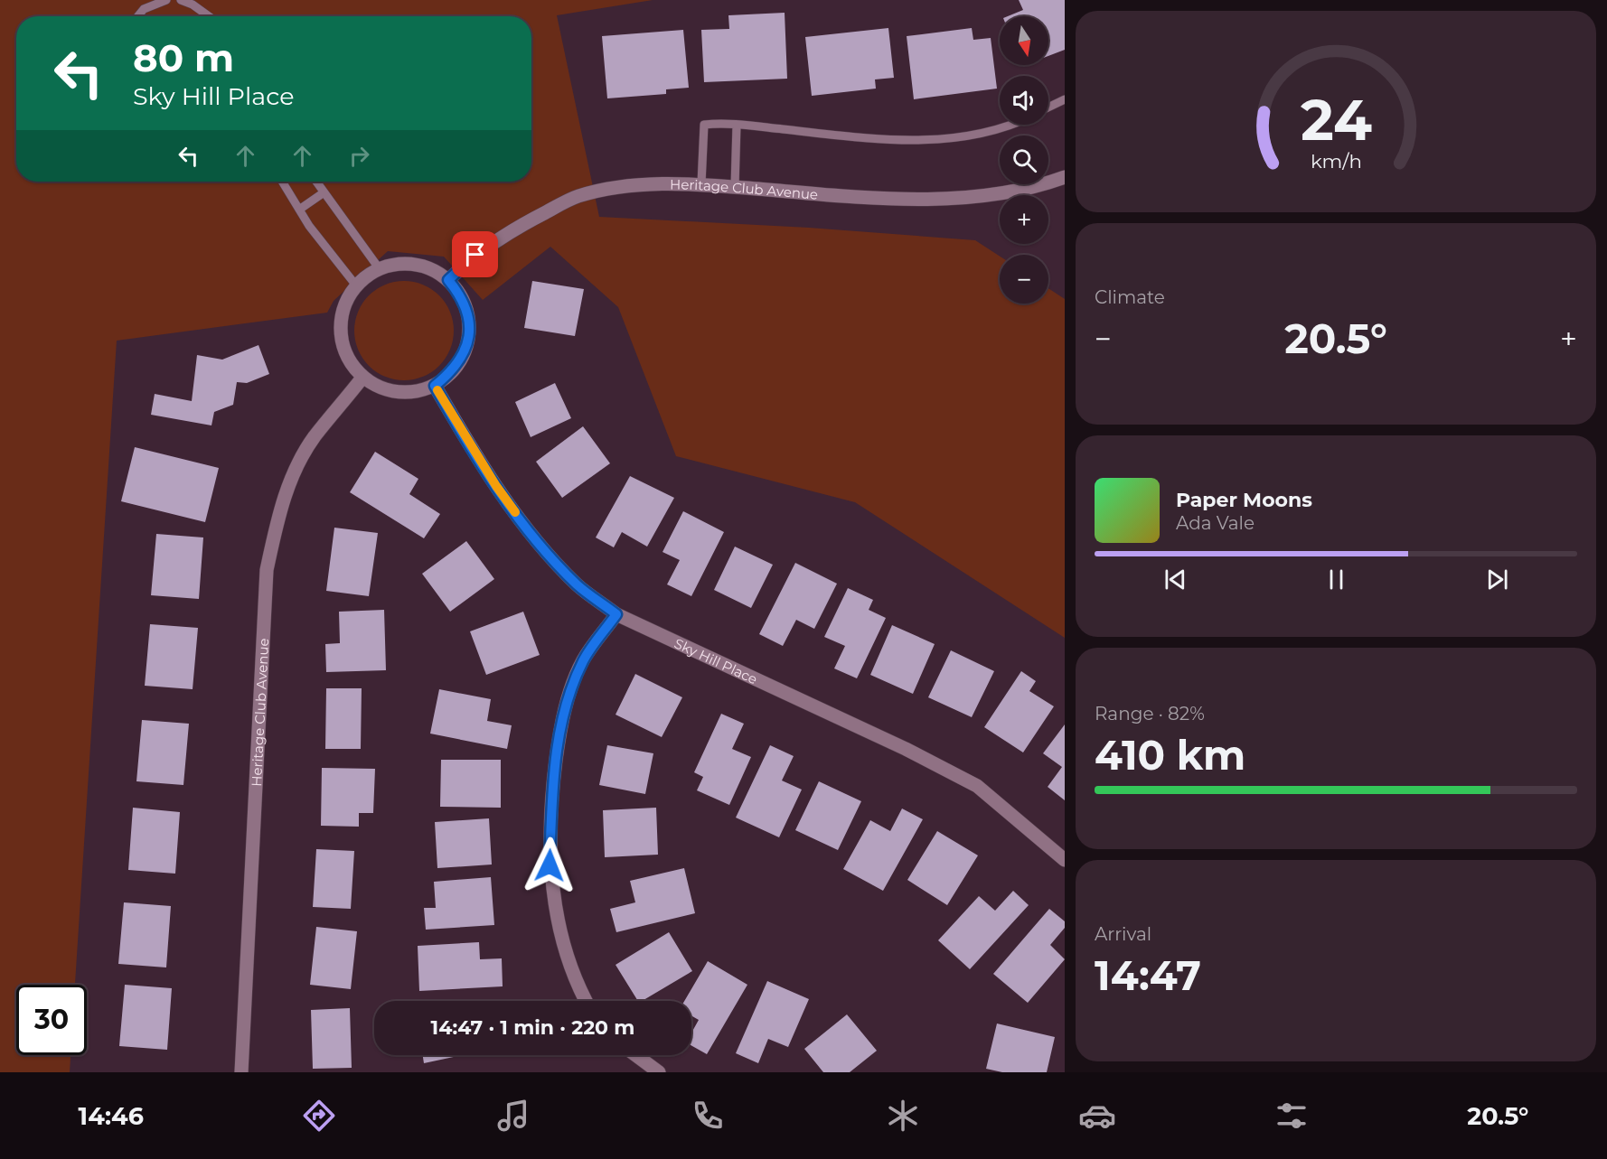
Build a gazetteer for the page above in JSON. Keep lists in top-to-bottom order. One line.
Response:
{"streets":{"street":["Heritage Club Avenue","Sky Hill Place"]},"crossings":[["Heritage Club Avenue","Sky Hill Place"]],"north":"bottom","page":{"map_buttons":["+","−"],"turn":["80 m","Sky Hill Place"],"tile":["Climate",["Range · 82%","410 km"],["Arrival","14:47"]],"heat":["−","20.5°","+"],"song":["Paper Moons","Ada Vale"],"limit":"30","trip":"14:47 · 1 min · 220 m","tabs":["14:46","20.5°"],"gauge":["24","km/h"]}}
